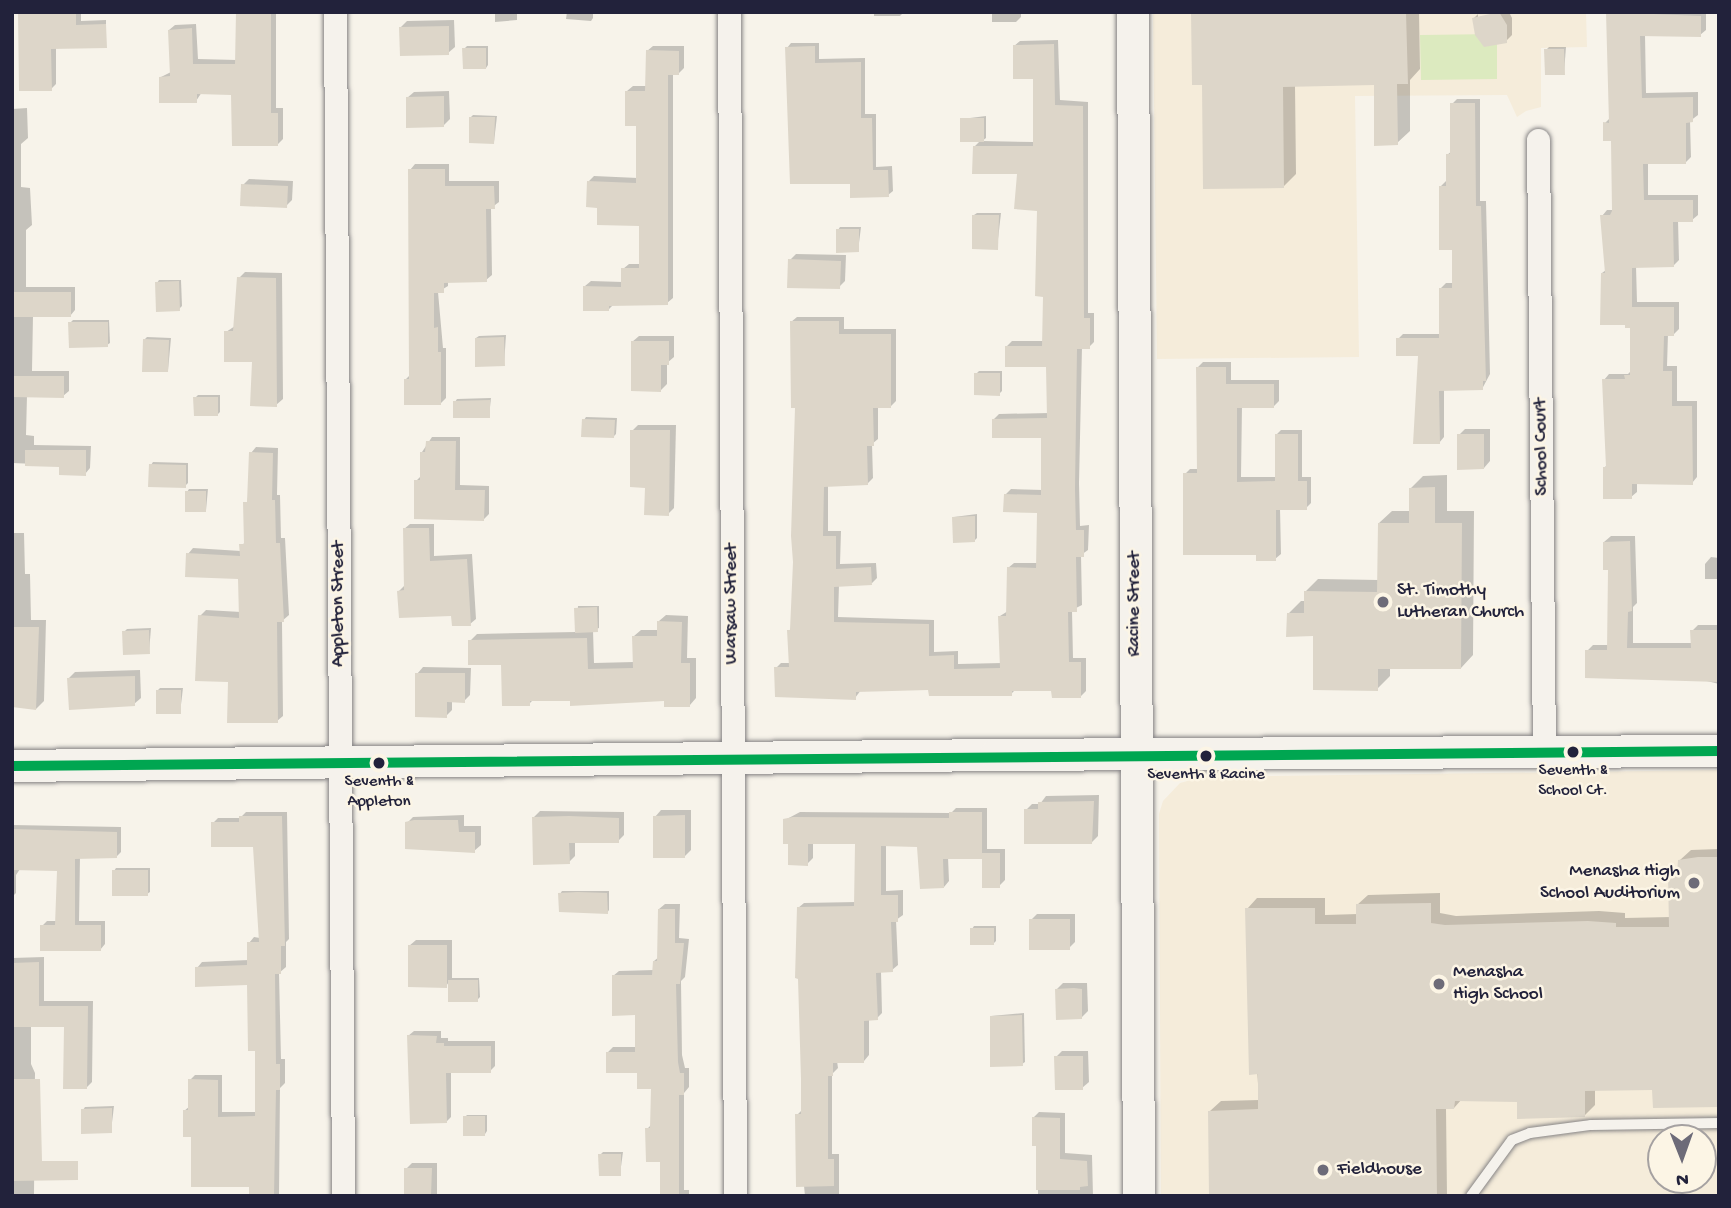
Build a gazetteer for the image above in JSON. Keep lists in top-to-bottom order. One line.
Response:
{"streets":{"street":["School Court","Appleton Street","Warsaw Street","Racine Street"]},"places":["St. Timothy Lutheran Church","Seventh & School Ct.","Seventh & Racine","Seventh & Appleton","Menasha High School Auditorium","Menasha High School","Fieldhouse"],"north":"bottom"}
